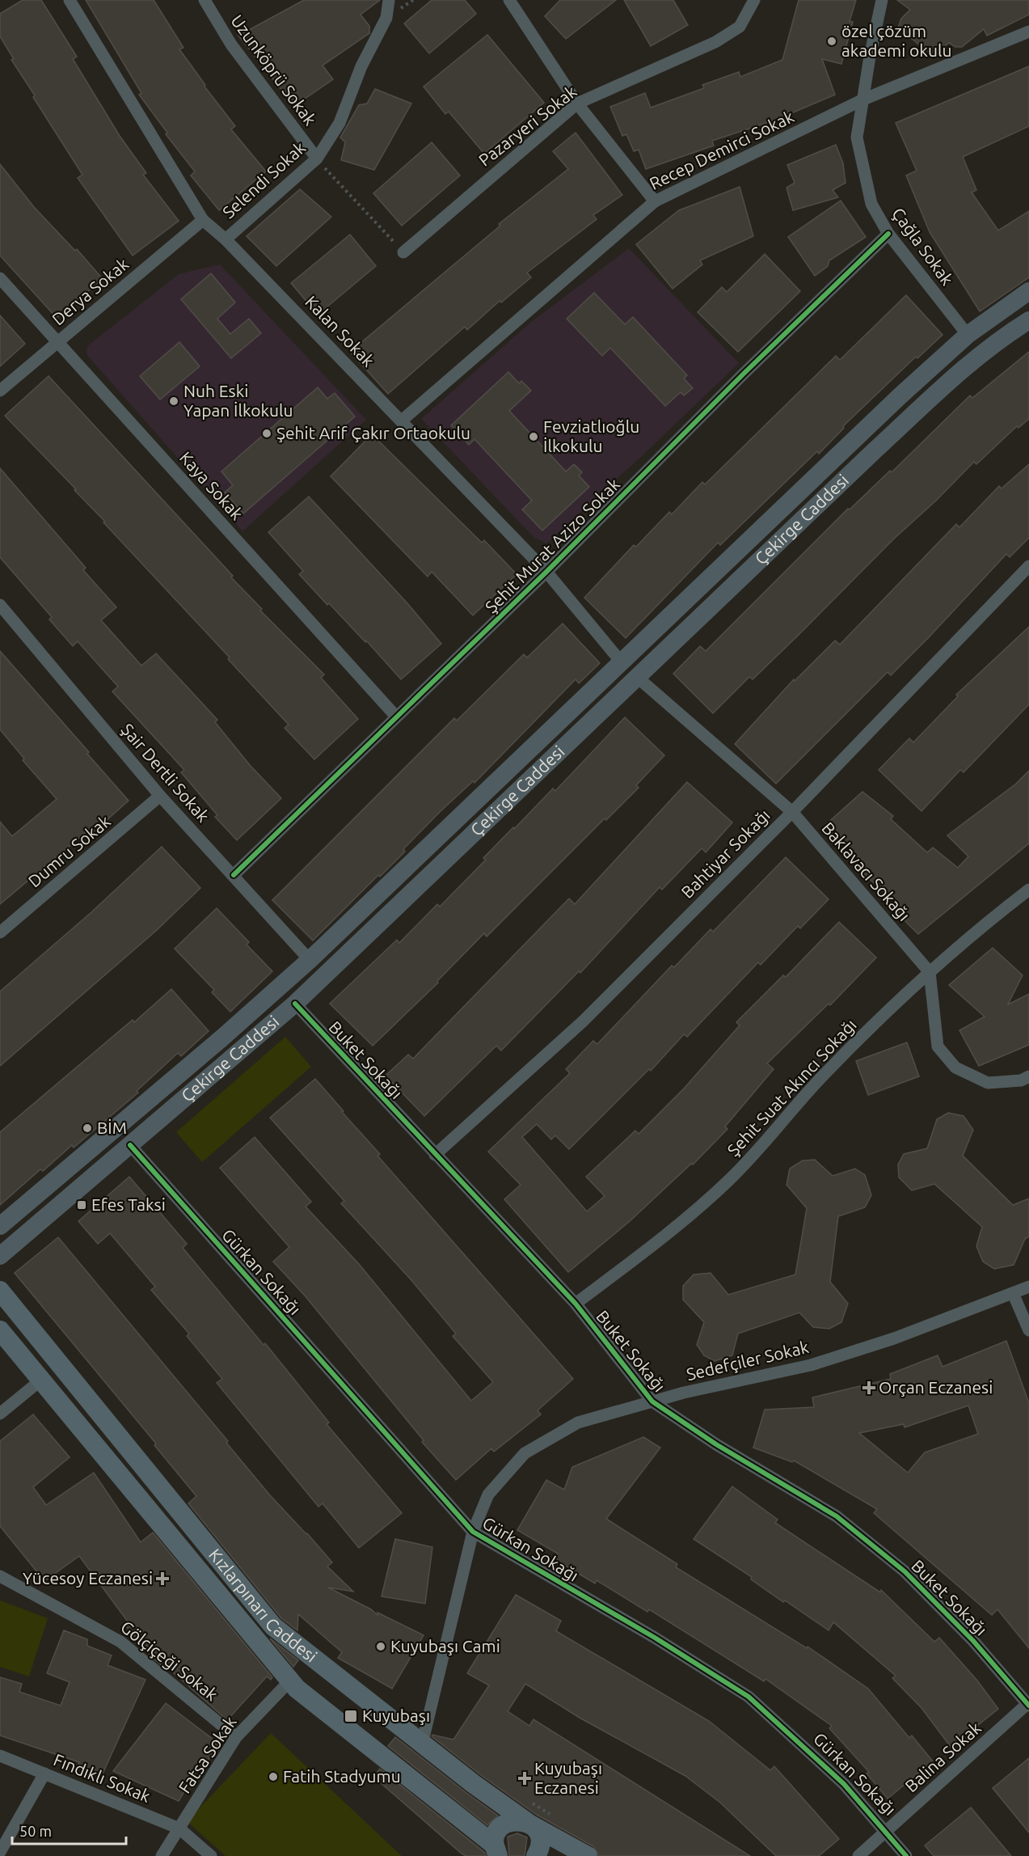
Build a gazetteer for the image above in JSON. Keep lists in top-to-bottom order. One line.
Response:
{"streets":{"main road":["Çekirge Caddesi","Kızlarpınarı Caddesi"],"street":["Uzunköprü Sokak","Pazaryeri Sokak","Recep Demirci Sokak","Selendi Sokak","Çağla Sokak","Derya Sokak","Kalan Sokak","Kaya Sokak","Şehit Murat Azizo Sokak","Şair Dertli Sokak","Dumru Sokak","Bahtiyar Sokağı","Baklavacı Sokağı","Buket Sokağı","Şehit Suat Akıncı Sokağı","Gürkan Sokağı","Sedefçiler Sokak","Gölçiçeği Sokak","Fatsa Sokak","Balina Sokak","Fındıklı Sokak"]},"crossings":[["Uzunköprü Sokak","Selendi Sokak"],["Recep Demirci Sokak","Çağla Sokak"],["Recep Demirci Sokak","Kalan Sokak"],["Selendi Sokak","Kalan Sokak"],["Çağla Sokak","Çekirge Caddesi"],["Çağla Sokak","Şehit Murat Azizo Sokak"],["Derya Sokak","Kalan Sokak"],["Derya Sokak","Kaya Sokak"],["Kalan Sokak","Çekirge Caddesi"],["Kalan Sokak","Şehit Murat Azizo Sokak"],["Kaya Sokak","Şehit Murat Azizo Sokak"],["Çekirge Caddesi","Şair Dertli Sokak"],["Çekirge Caddesi","Baklavacı Sokağı"],["Çekirge Caddesi","Buket Sokağı"],["Çekirge Caddesi","Gürkan Sokağı"],["Şehit Murat Azizo Sokak","Şair Dertli Sokak"],["Şair Dertli Sokak","Dumru Sokak"],["Bahtiyar Sokağı","Baklavacı Sokağı"],["Bahtiyar Sokağı","Buket Sokağı"],["Baklavacı Sokağı","Şehit Suat Akıncı Sokağı"],["Buket Sokağı","Şehit Suat Akıncı Sokağı"],["Buket Sokağı","Sedefçiler Sokak"],["Buket Sokağı","Balina Sokak"],["Gürkan Sokağı","Sedefçiler Sokak"],["Gürkan Sokağı","Balina Sokak"],["Sedefçiler Sokak","Kızlarpınarı Caddesi"],["Kızlarpınarı Caddesi","Fatsa Sokak"],["Gölçiçeği Sokak","Fatsa Sokak"],["Fatsa Sokak","Fındıklı Sokak"]],"places":{"other":["özel çözüm akademi okulu","Nuh Eski Yapan İlkokulu","Şehit Arif Çakır Ortaokulu","Fevziatlıoğlu İlkokulu","BİM","Kuyubaşı Cami","Fatih Stadyumu"],"transit":["Efes Taksi","Kuyubaşı"],"health":["Orçan Eczanesi","Yücesoy Eczanesi","Kuyubaşı Eczanesi"]},"scale_bar":"50 m"}
